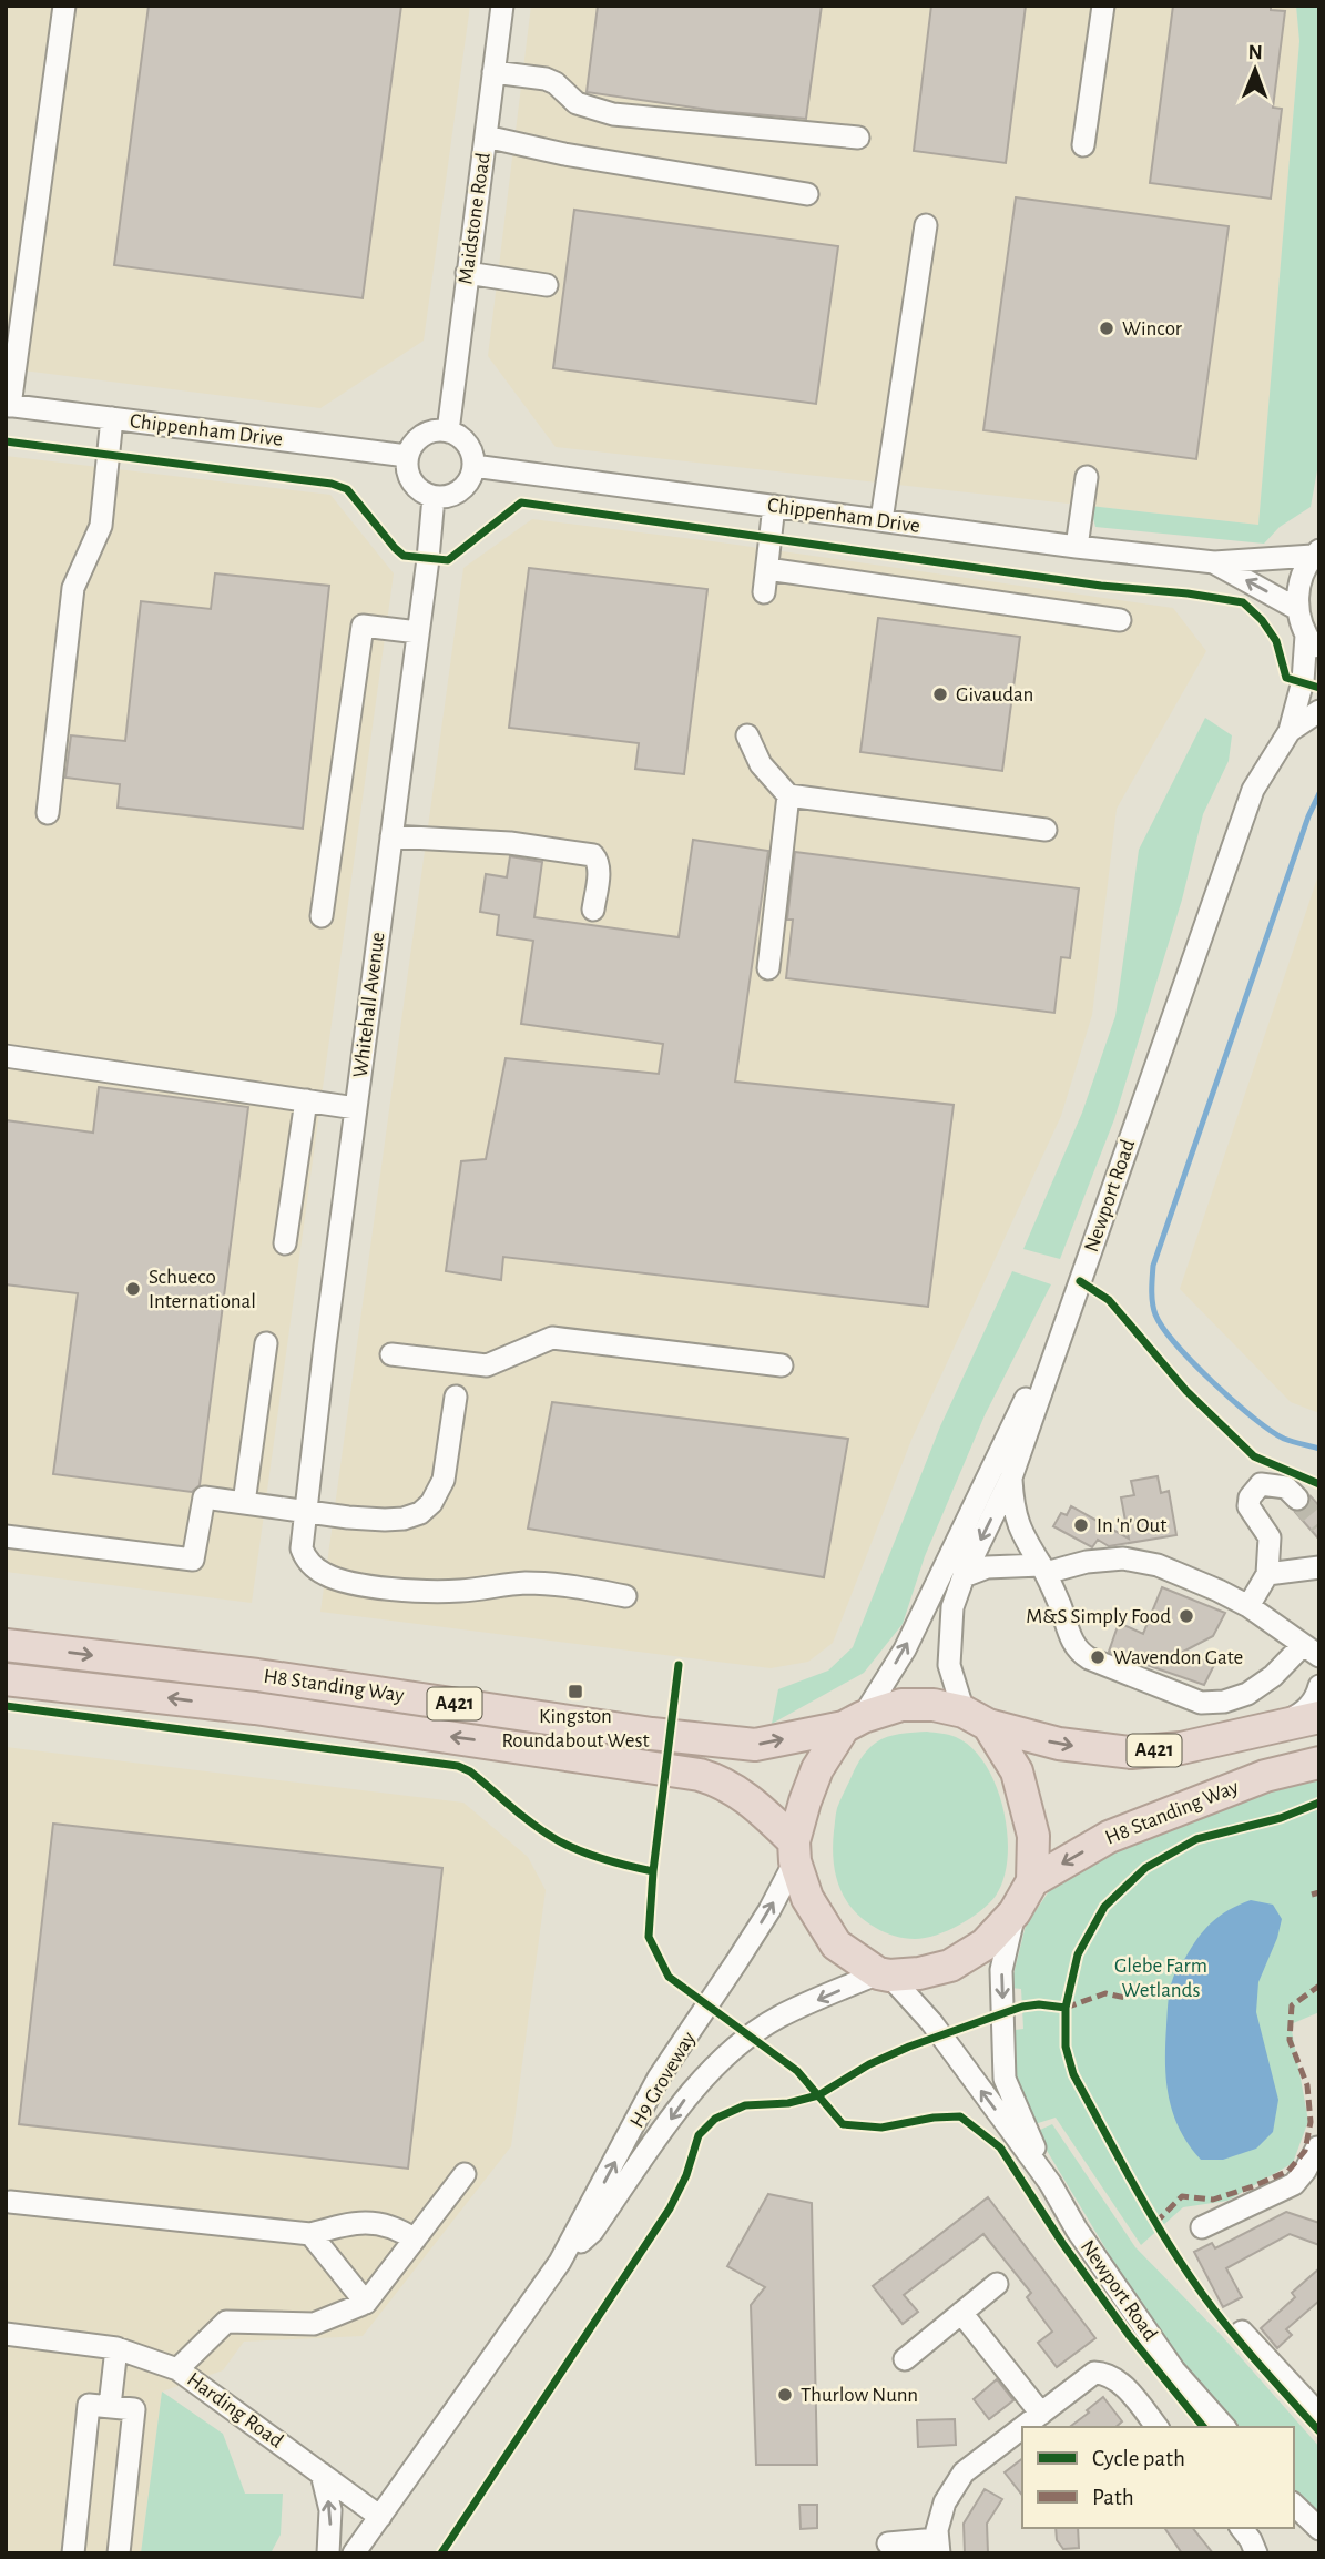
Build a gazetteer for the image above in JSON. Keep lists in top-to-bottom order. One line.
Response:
{"streets":{"highway":["H8 Standing Way","A421"],"street":["Maidstone Road","Chippenham Drive","Whitehall Avenue","Newport Road","H9 Groveway","Harding Road"]},"crossings":[["Maidstone Road","Chippenham Drive"],["Maidstone Road","Whitehall Avenue"],["Chippenham Drive","Whitehall Avenue"],["Newport Road","H8 Standing Way"],["Newport Road","A421"],["Newport Road","H9 Groveway"],["H8 Standing Way","A421"],["H8 Standing Way","H9 Groveway"],["A421","H9 Groveway"],["H9 Groveway","Harding Road"]],"parks":["Glebe Farm Wetlands"],"places":{"other":["Wincor","Givaudan","Schueco International","In 'n' Out","M&S Simply Food","Wavendon Gate","Thurlow Nunn"],"transit":["Kingston Roundabout West"]},"legend":["Cycle path","Path"],"north":"top"}
